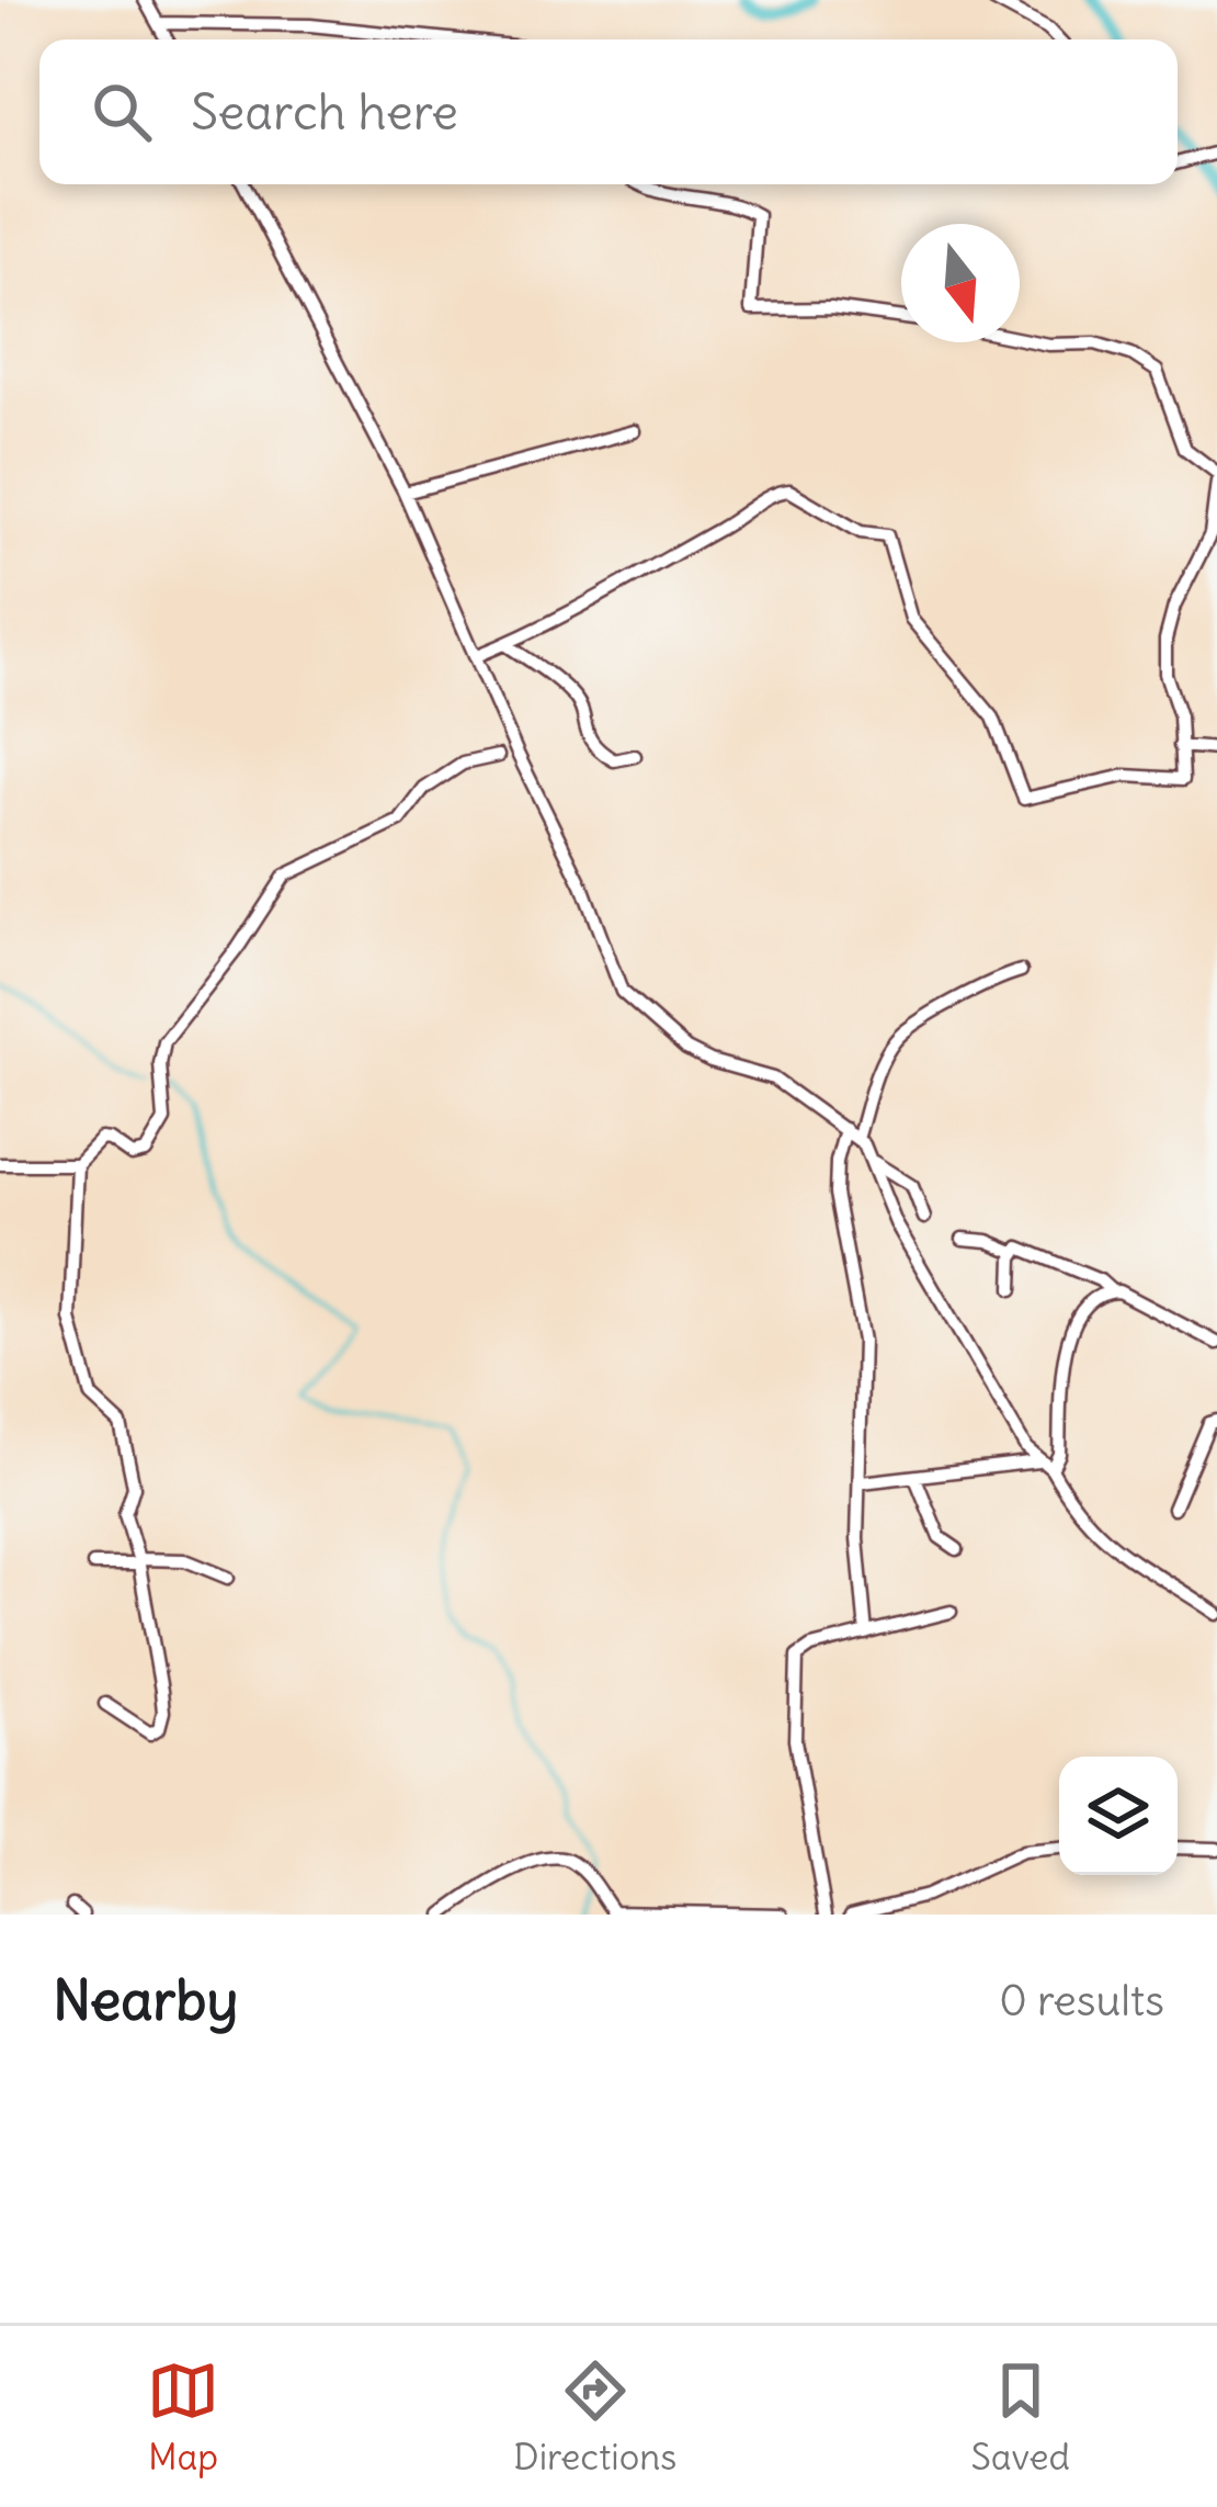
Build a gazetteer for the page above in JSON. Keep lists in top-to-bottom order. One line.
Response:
{"north":"bottom","page":{"search":"Search here","heading":["Nearby","0 results"],"nav":["Map","Directions","Saved"]}}
